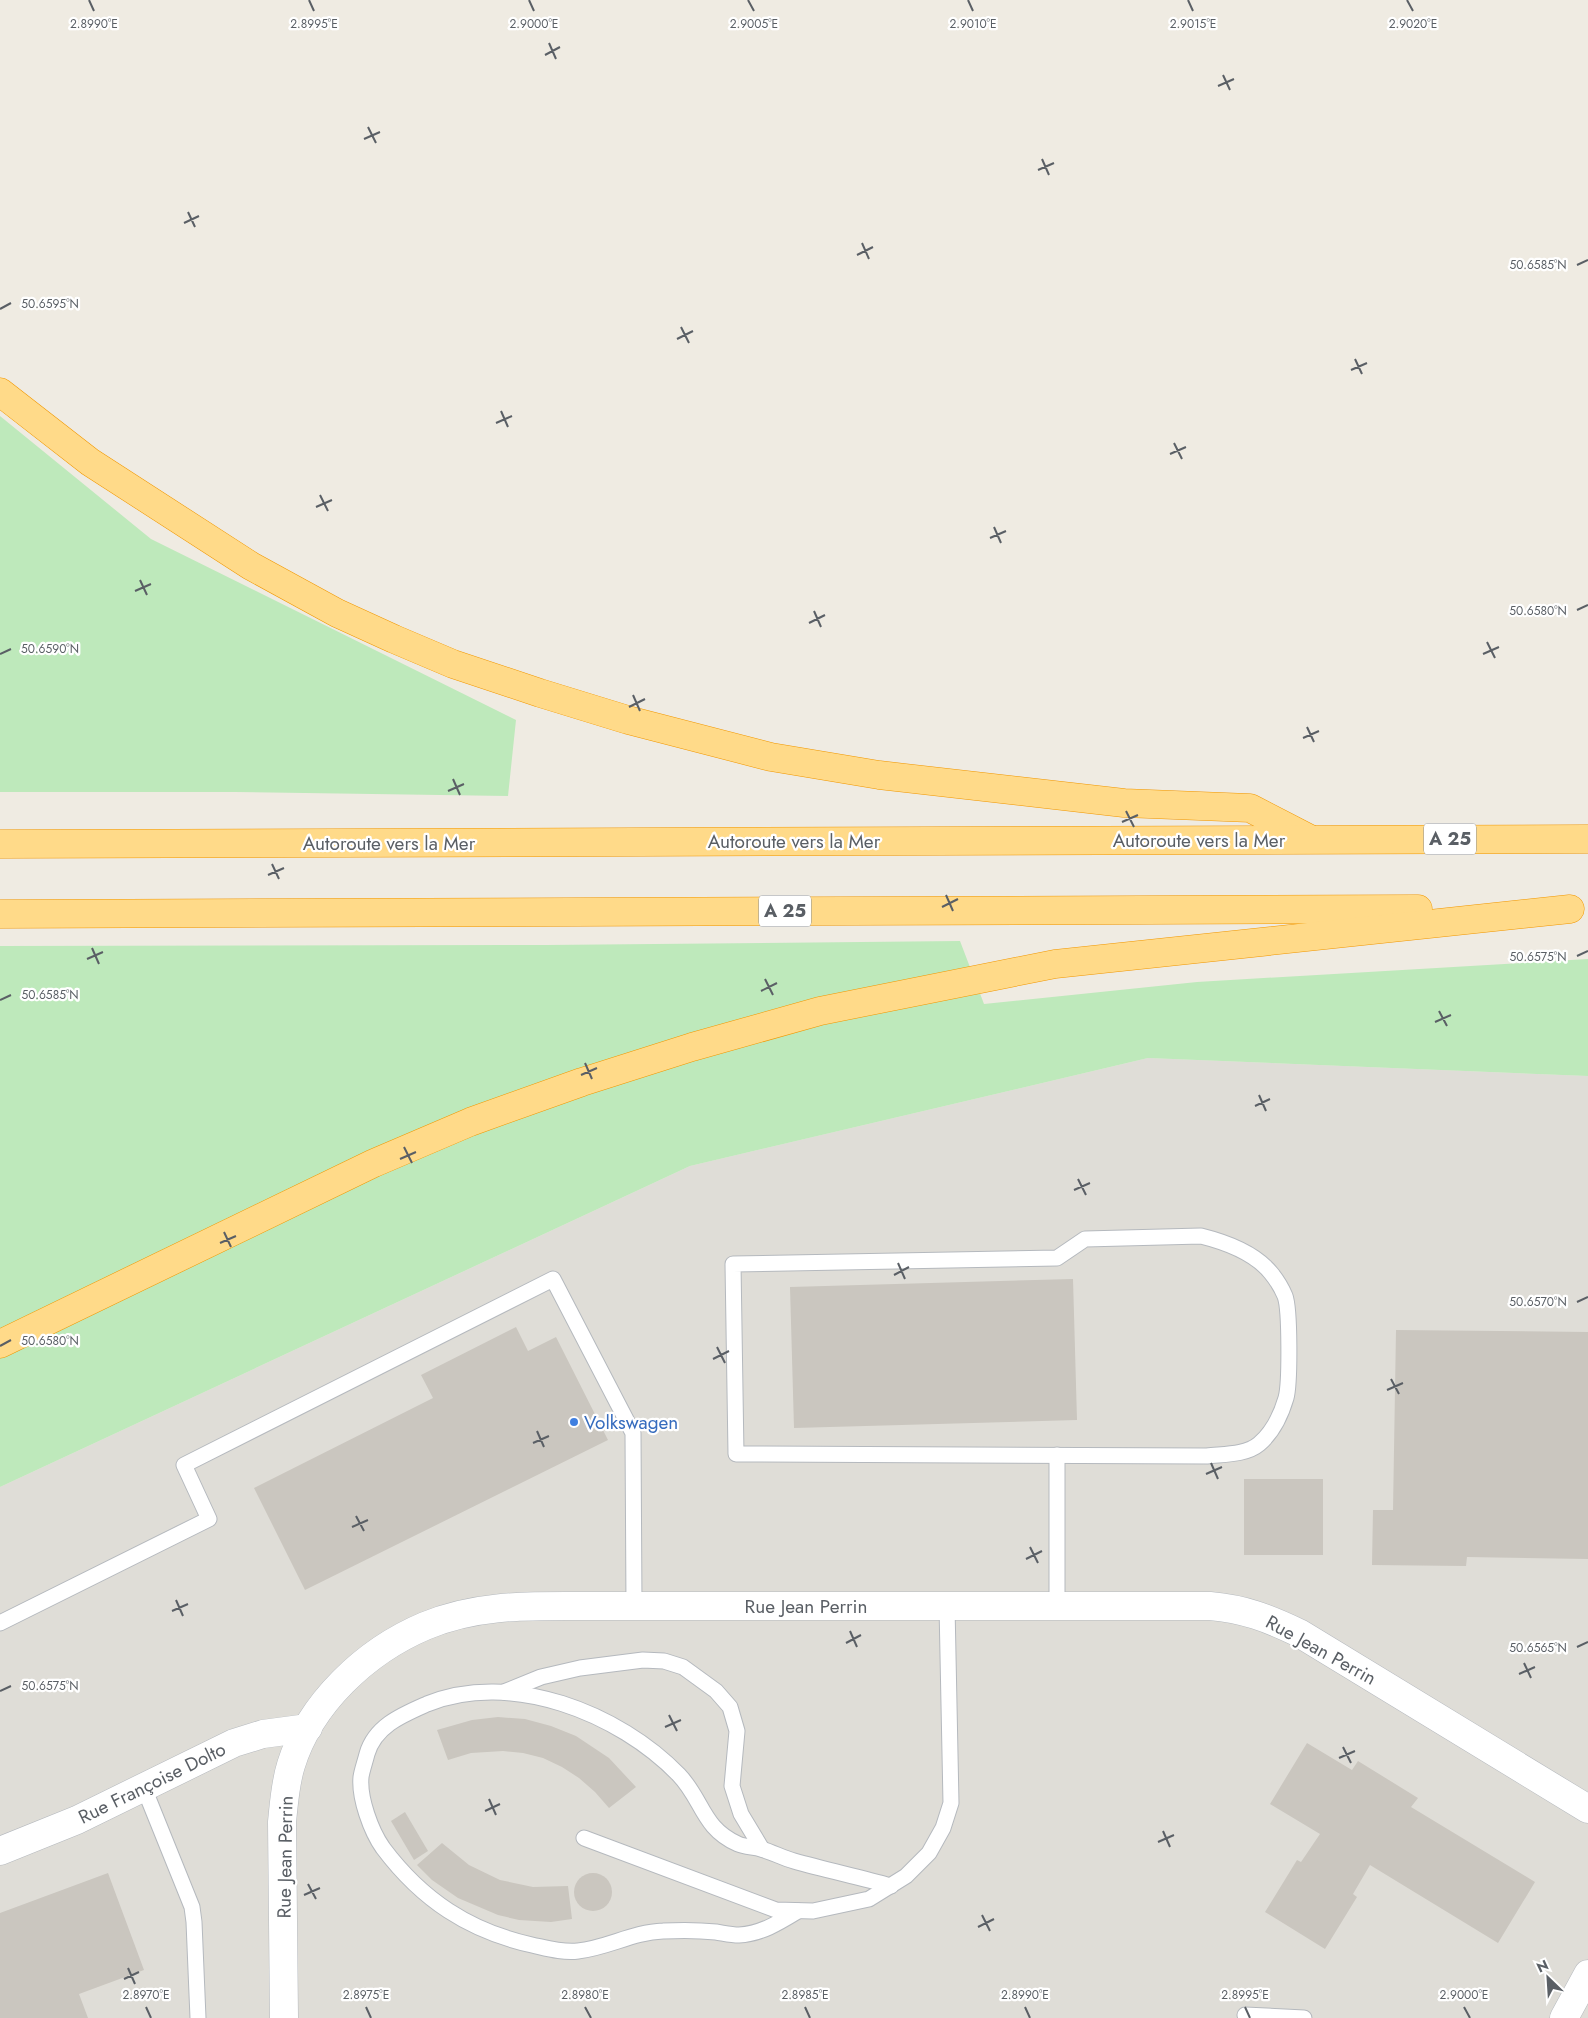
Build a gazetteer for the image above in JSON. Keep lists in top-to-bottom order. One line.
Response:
{"streets":{"highway":["A 25","Autoroute vers la Mer"],"street":["Rue Jean Perrin","Rue Françoise Dolto"]},"crossings":[["Rue Jean Perrin","Rue Françoise Dolto"]],"places":["Volkswagen"],"north":"top left","coordinates":["2.8990°E","2.8995°E","2.9000°E","2.9010°E","2.9015°E","2.9005°E","2.9020°E","50.6585°N","50.6595°N","50.6580°N","50.6590°N","50.6575°N","50.6570°N","50.6565°N","2.8970°E","2.8975°E","2.8980°E","2.8985°E"]}
